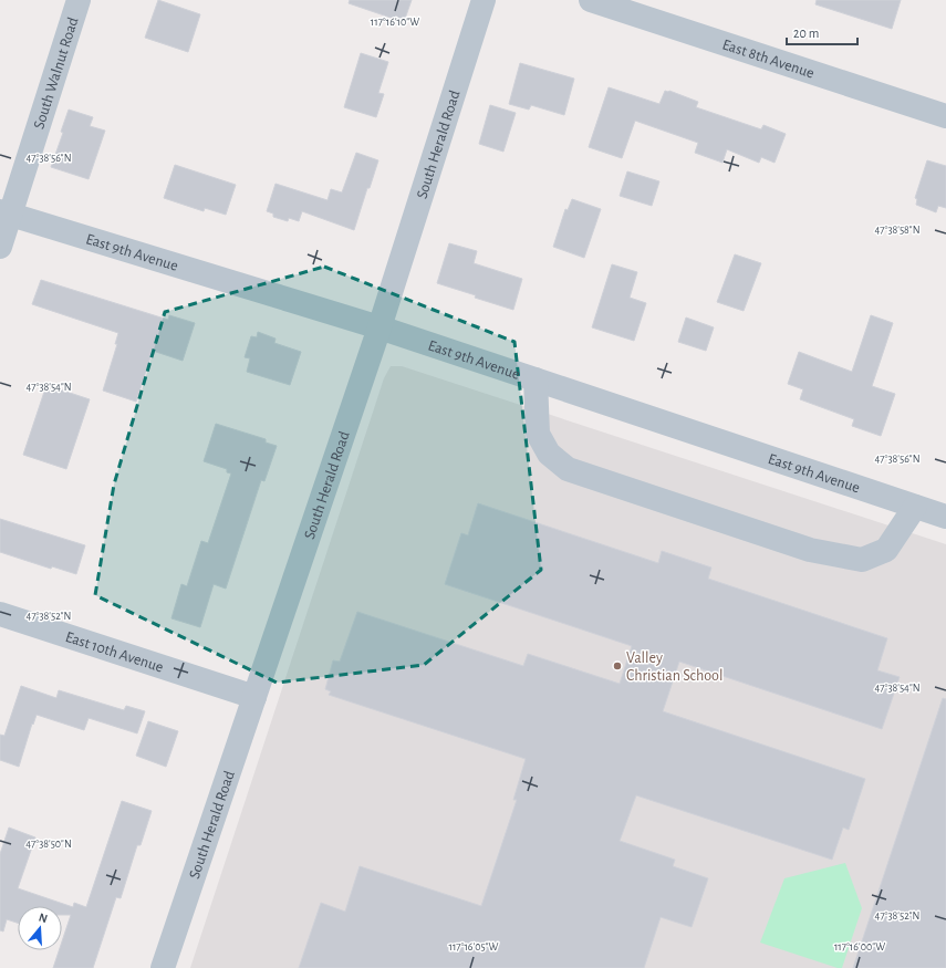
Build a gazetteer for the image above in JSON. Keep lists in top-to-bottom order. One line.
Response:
{"streets":{"street":["East 8th Avenue","South Walnut Road","South Herald Road","East 9th Avenue","East 10th Avenue"]},"crossings":[["South Walnut Road","East 9th Avenue"],["South Herald Road","East 9th Avenue"],["South Herald Road","East 10th Avenue"]],"places":["Valley Christian School"],"scale_bar":"20 m","north":"top","coordinates":["117°16'10\"W","47°38'56\"N","47°38'58\"N","47°38'54\"N","47°38'52\"N","47°38'50\"N","117°16'05\"W","117°16'00\"W"]}
